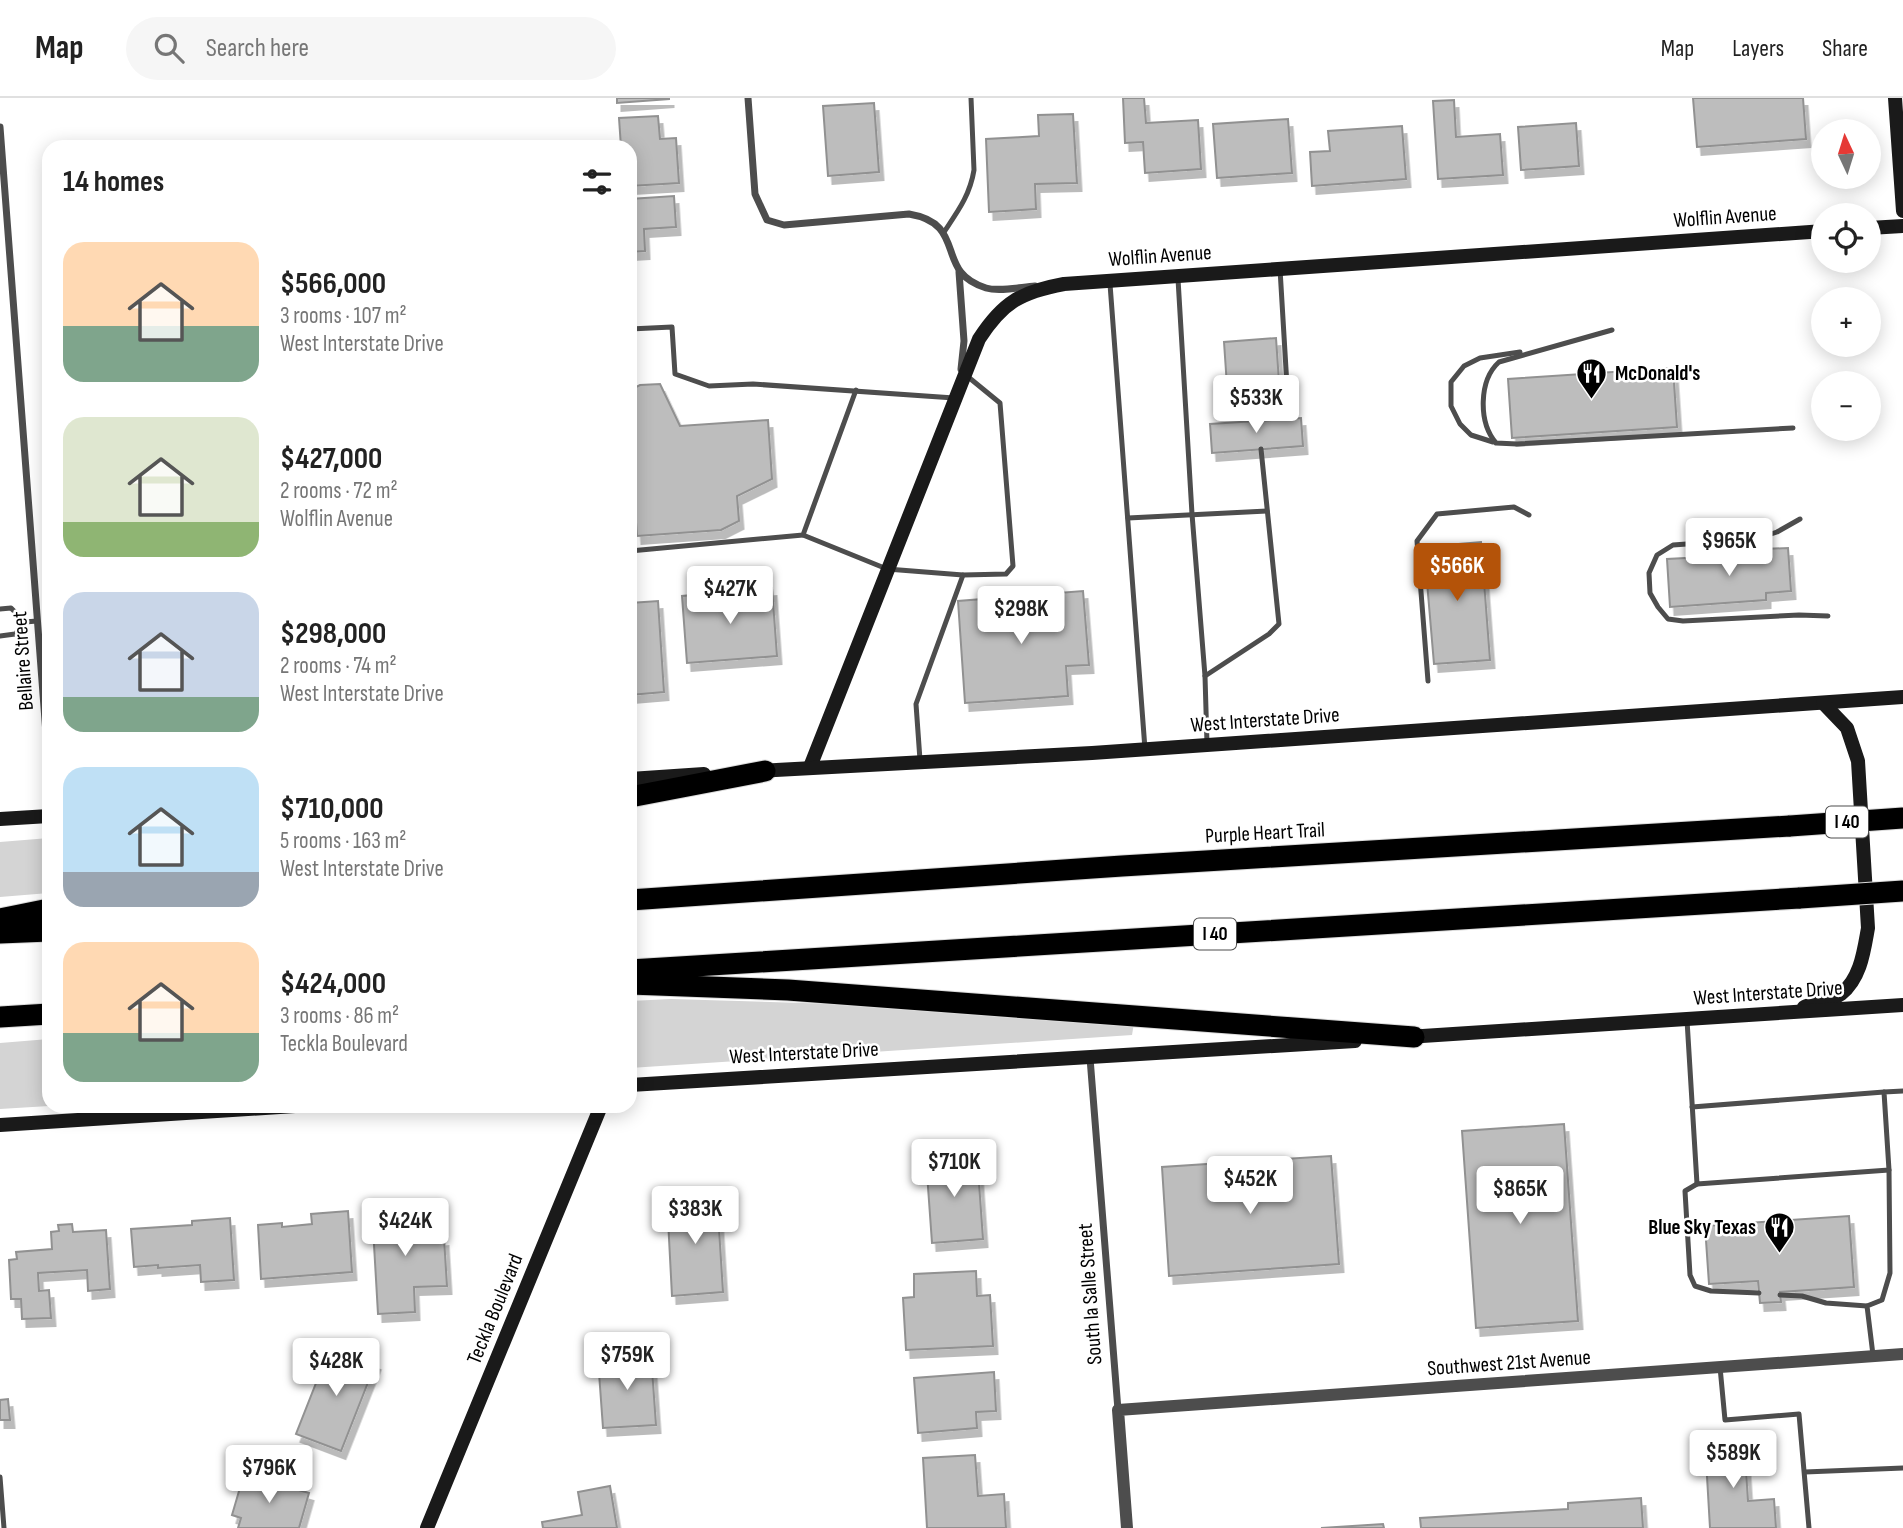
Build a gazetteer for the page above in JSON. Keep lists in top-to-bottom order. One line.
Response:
{"streets":{"highway":["I 40","Purple Heart Trail"],"main road":["Wolflin Avenue","West Interstate Drive","Teckla Boulevard"],"street":["Bellaire Street","South la Salle Street","Southwest 21st Avenue"]},"crossings":[["Wolflin Avenue","West Interstate Drive"],["West Interstate Drive","South la Salle Street"],["South la Salle Street","Southwest 21st Avenue"]],"places":{"restaurant":["McDonald's","Blue Sky Texas"]},"north":"top","page":{"header":"Map","search":"Search here","nav":["Map","Layers","Share"],"map_buttons":["+","−"],"heading":"14 homes","list":[{"name":"$566,000","note":"3 rooms · 107 m² · West Interstate Drive"},{"name":"$427,000","note":"2 rooms · 72 m² · Wolflin Avenue"},{"name":"$298,000","note":"2 rooms · 74 m² · West Interstate Drive"},{"name":"$710,000","note":"5 rooms · 163 m² · West Interstate Drive"},{"name":"$424,000","note":"3 rooms · 86 m² · Teckla Boulevard"}],"price":["$533K","$965K","$566K","$427K","$298K","$710K","$452K","$865K","$383K","$424K","$759K","$428K","$589K","$796K"]}}
